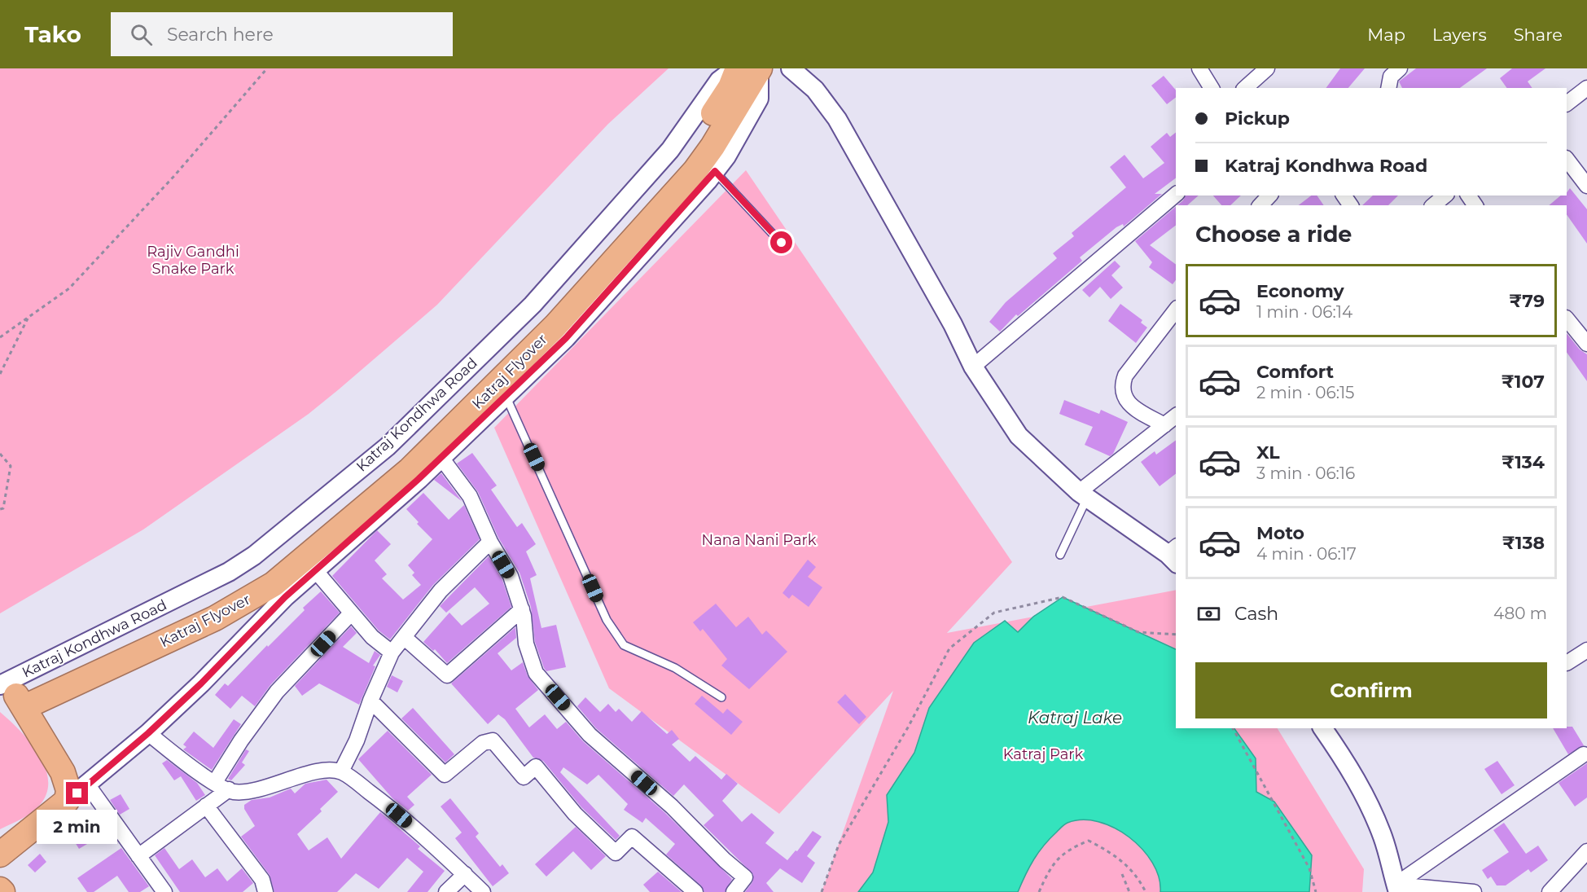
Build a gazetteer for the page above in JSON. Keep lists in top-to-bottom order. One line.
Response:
{"streets":{"highway":["Katraj Flyover"],"street":["Katraj Kondhwa Road"]},"crossings":[["Katraj Flyover","Katraj Kondhwa Road"]],"water":["Katraj Lake"],"parks":["Rajiv Gandhi Snake Park","Nana Nani Park","Katraj Park"],"page":{"header":"Tako","search":"Search here","nav":["Map","Layers","Share"],"banner":["Pickup","Katraj Kondhwa Road"],"heading":"Choose a ride","list":[{"name":"Economy","note":"1 min · 06:14","value":"₹79"},{"name":"Comfort","note":"2 min · 06:15","value":"₹107"},{"name":"XL","note":"3 min · 06:16","value":"₹134"},{"name":"Moto","note":"4 min · 06:17","value":"₹138"}],"pay":["Cash","480 m"],"buttons":"Confirm","bubble":"2 min"}}
